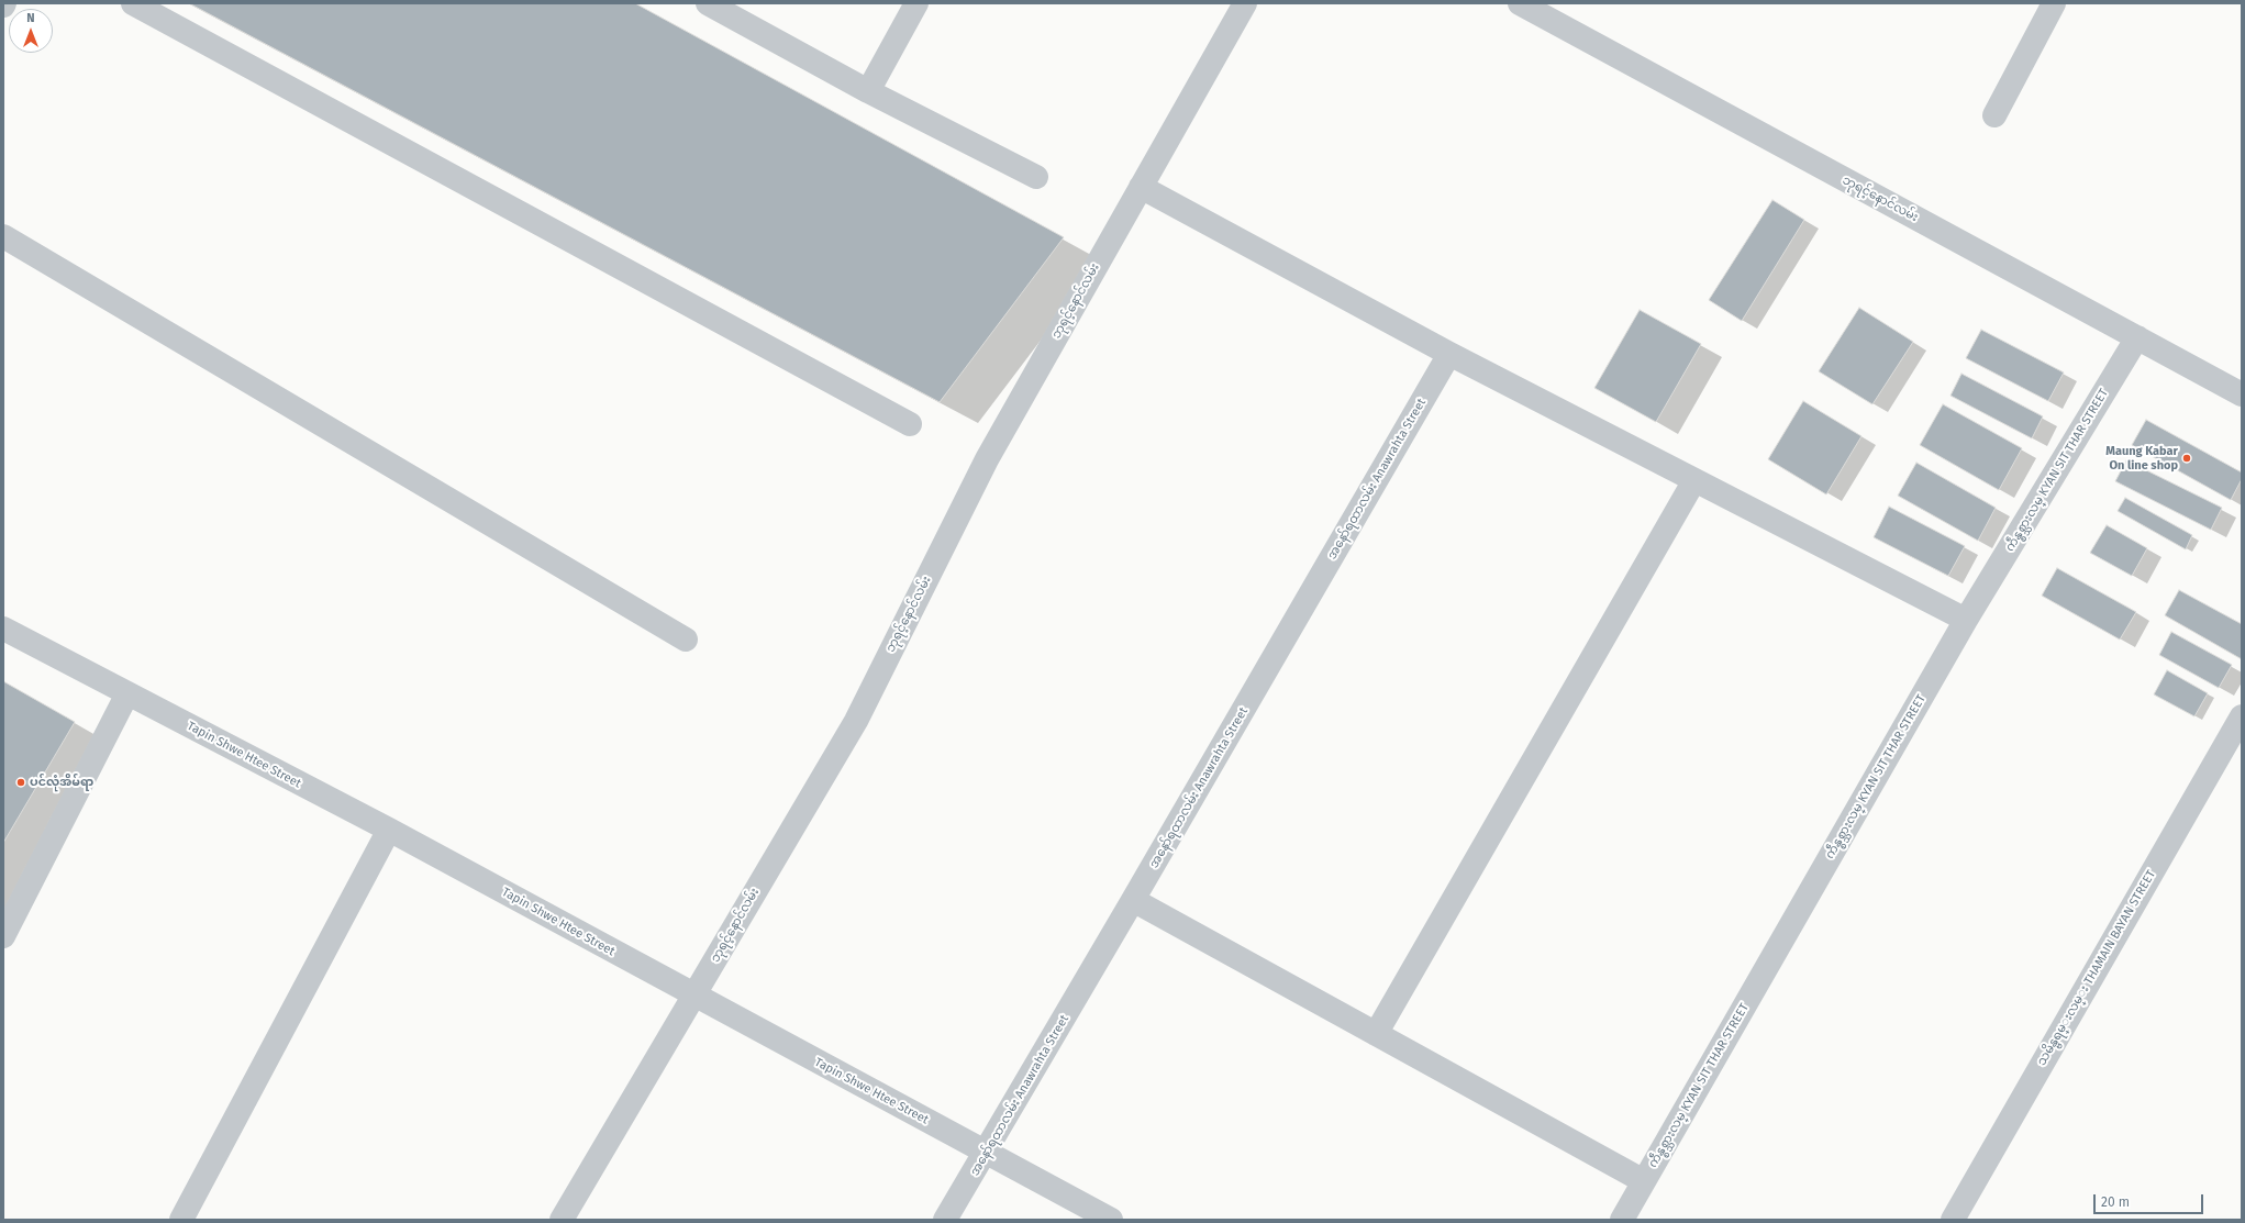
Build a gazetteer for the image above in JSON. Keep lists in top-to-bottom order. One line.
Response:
{"streets":{"street":["ဘုရင့်နောင်လမ်း","ကဵန္စစ္သားလမ္ KYAN SIT THAR STREET","အနော်ရထာလမ်း Anawrahta Street","Tapin Shwe Htee Street","သမိန္ဗရမ္းလမ္း THAMAIN BAYAN STREET"]},"crossings":[["ဘုရင့်နောင်လမ်း","ကဵန္စစ္သားလမ္ KYAN SIT THAR STREET"],["ဘုရင့်နောင်လမ်း","Tapin Shwe Htee Street"],["အနော်ရထာလမ်း Anawrahta Street","Tapin Shwe Htee Street"]],"places":["Maung Kabar On line shop","ပင်လုံအိမ်ရာ"],"scale_bar":"20 m","north":"top"}
